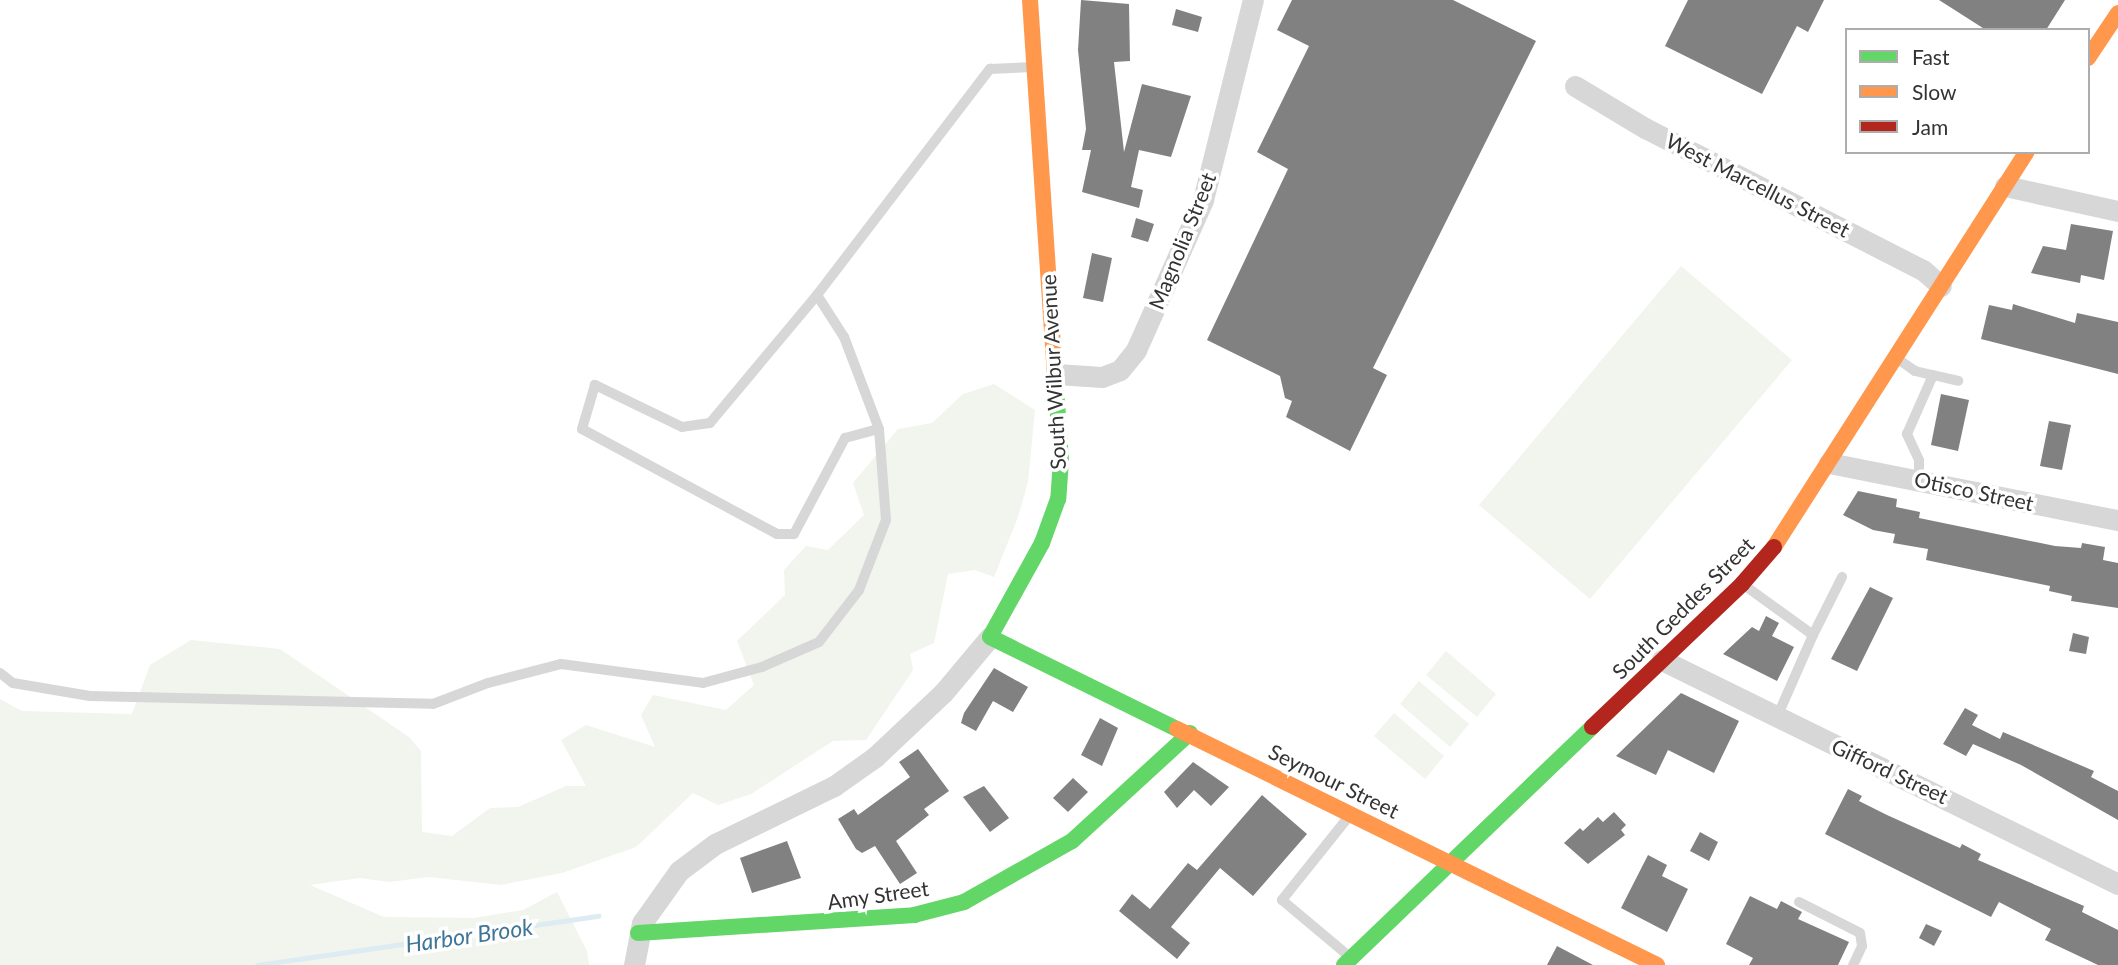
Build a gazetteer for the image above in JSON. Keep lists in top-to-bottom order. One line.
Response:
{"streets":{"street":["West Marcellus Street","Magnolia Street","South Wilbur Avenue","Otisco Street","South Geddes Street","Gifford Street","Seymour Street","Amy Street"]},"crossings":[["West Marcellus Street","South Geddes Street"],["Magnolia Street","South Wilbur Avenue"],["South Wilbur Avenue","Seymour Street"],["South Wilbur Avenue","Amy Street"],["Otisco Street","South Geddes Street"],["South Geddes Street","Gifford Street"],["South Geddes Street","Seymour Street"],["Seymour Street","Amy Street"]],"water":["Harbor Brook"],"legend":["Fast","Slow","Jam"]}
